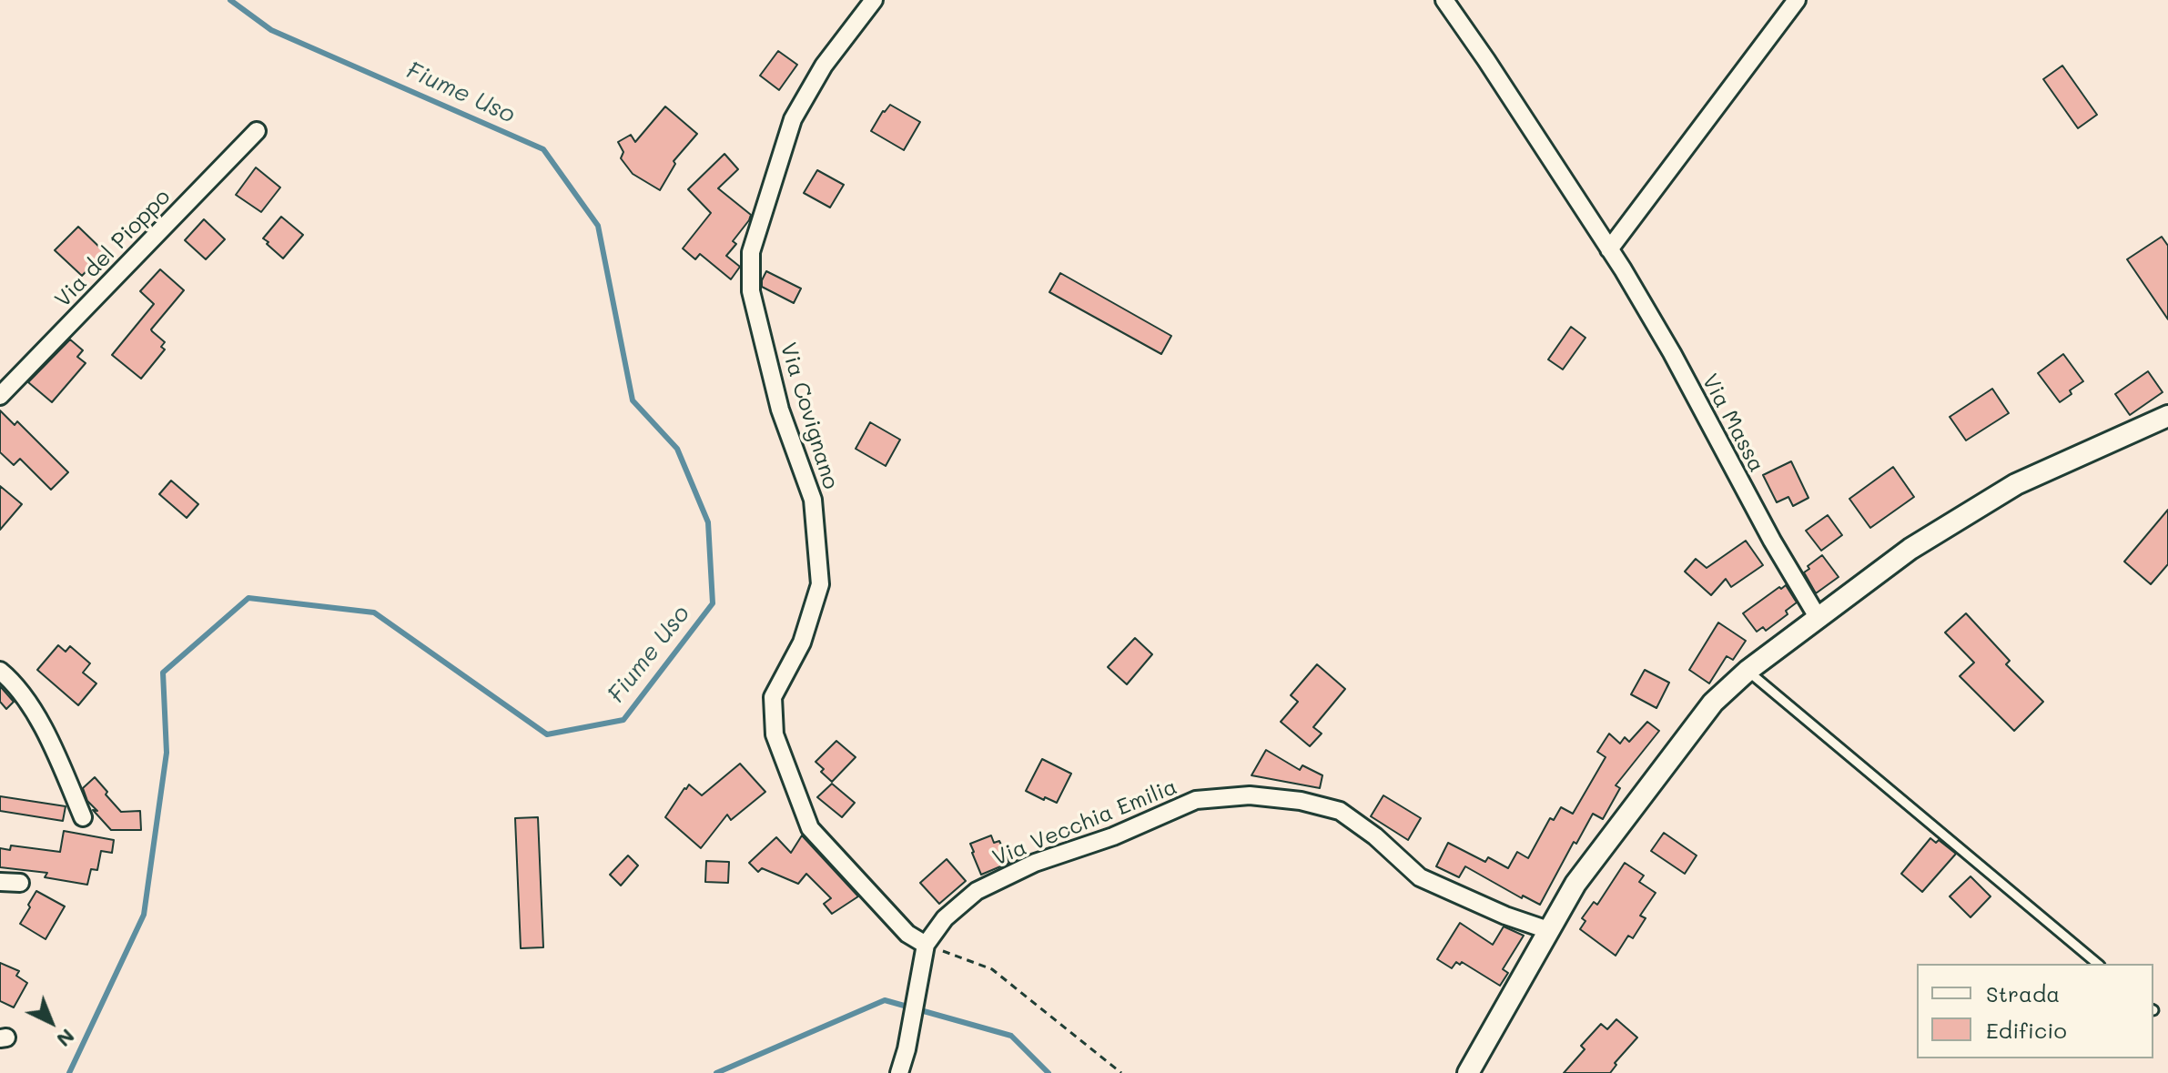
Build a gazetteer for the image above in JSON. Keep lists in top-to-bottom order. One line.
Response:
{"streets":{"street":["Via del Pioppo","Via Covignano","Via Massa","Via Vecchia Emilia"]},"crossings":[["Via Covignano","Via Vecchia Emilia"]],"water":["Fiume Uso"],"legend":["Strada","Edificio"],"north":"bottom right"}
